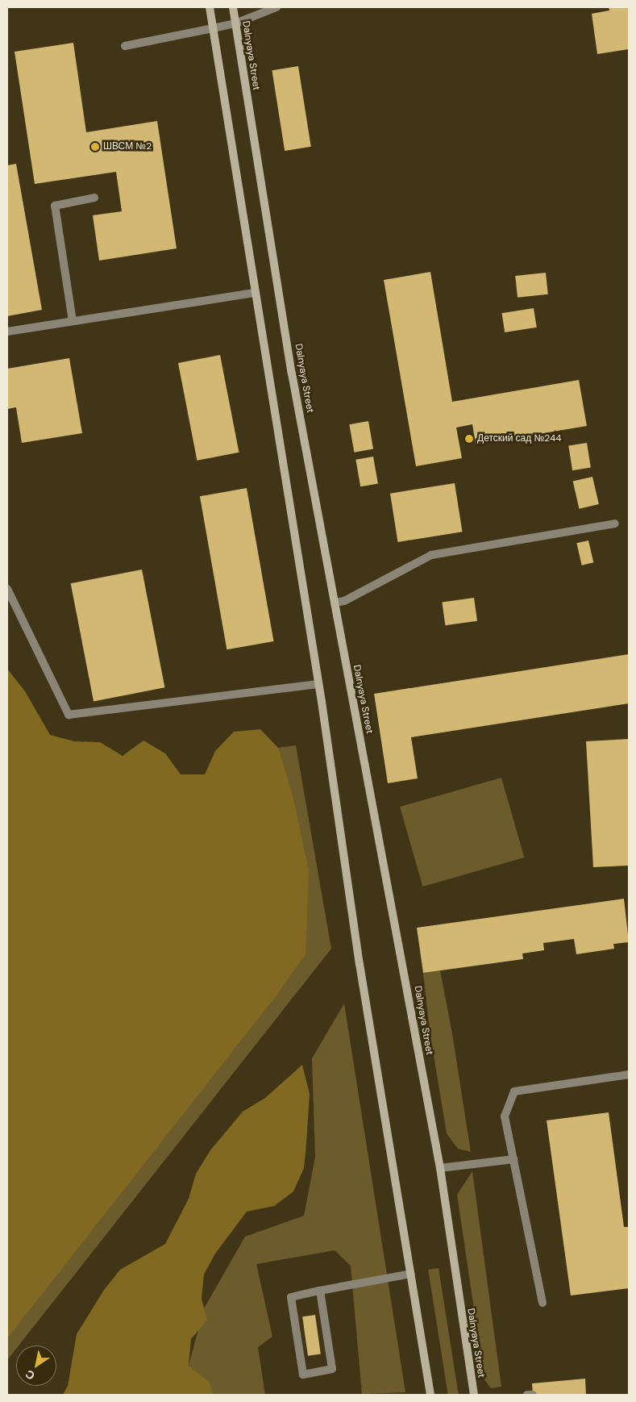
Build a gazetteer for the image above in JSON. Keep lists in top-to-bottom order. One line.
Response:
{"streets":{"main road":["Dalnyaya Street"]},"places":["ШВСМ №2","Детский сад №244"],"north":"bottom left"}
